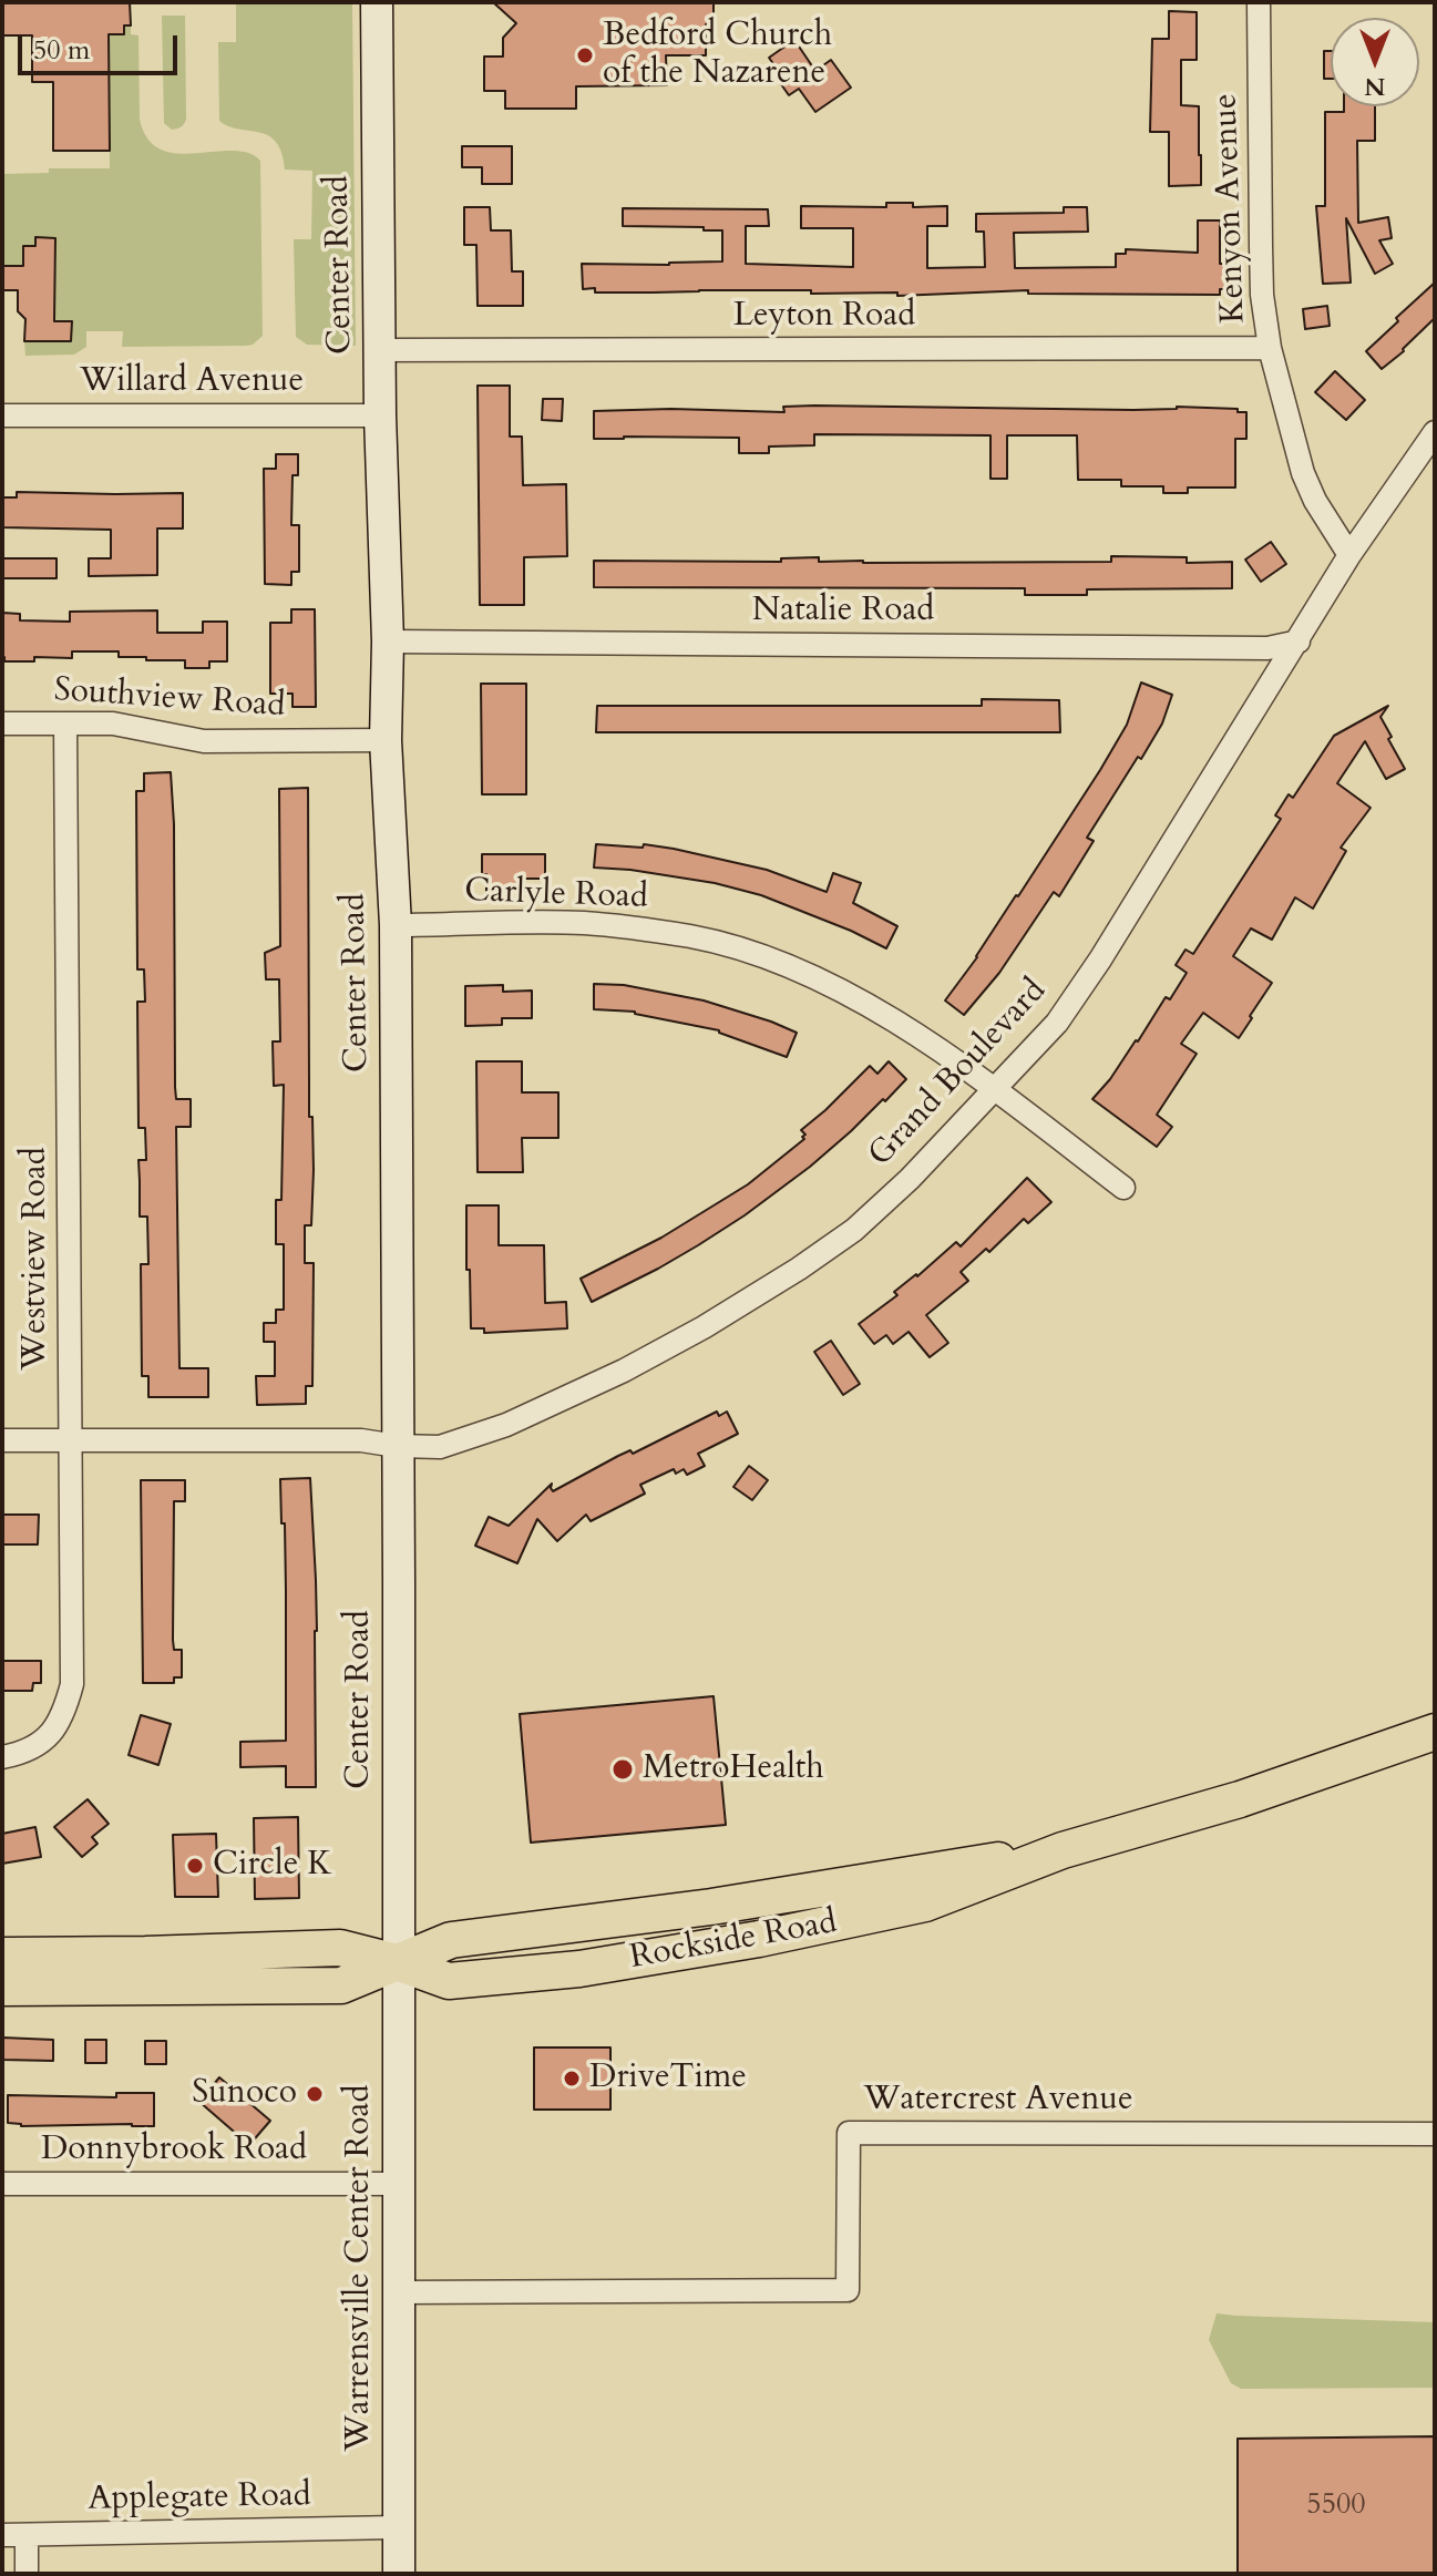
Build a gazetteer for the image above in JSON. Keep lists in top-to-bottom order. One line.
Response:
{"streets":{"main road":["Center Road","Rockside Road","Warrensville Center Road"],"street":["Kenyon Avenue","Leyton Road","Willard Avenue","Natalie Road","Southview Road","Carlyle Road","Grand Boulevard","Westview Road","Watercrest Avenue","Donnybrook Road","Applegate Road"]},"crossings":[["Kenyon Avenue","Leyton Road"],["Kenyon Avenue","Grand Boulevard"],["Center Road","Leyton Road"],["Center Road","Willard Avenue"],["Center Road","Natalie Road"],["Center Road","Southview Road"],["Center Road","Carlyle Road"],["Center Road","Grand Boulevard"],["Center Road","Rockside Road"],["Center Road","Warrensville Center Road"],["Natalie Road","Grand Boulevard"],["Southview Road","Westview Road"],["Carlyle Road","Grand Boulevard"],["Grand Boulevard","Westview Road"],["Rockside Road","Warrensville Center Road"],["Watercrest Avenue","Warrensville Center Road"],["Donnybrook Road","Warrensville Center Road"],["Warrensville Center Road","Applegate Road"]],"places":["Bedford Church of the Nazarene","MetroHealth","Circle K","DriveTime","Sunoco"],"house_numbers":["5500"],"scale_bar":"50 m","north":"bottom"}
